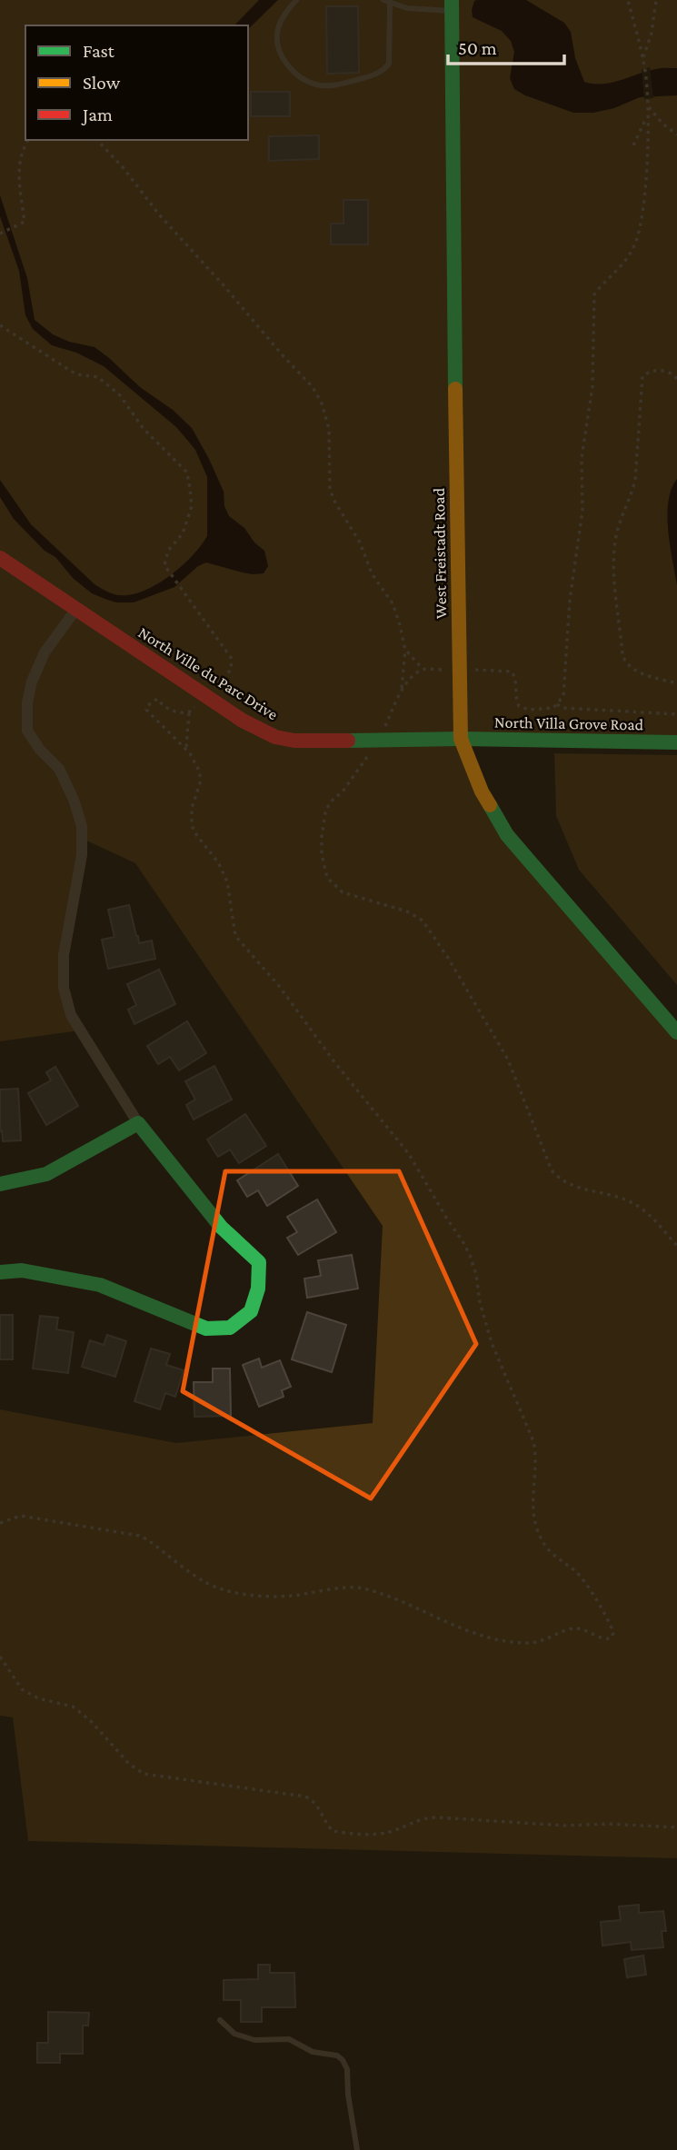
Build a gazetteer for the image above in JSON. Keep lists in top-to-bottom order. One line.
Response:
{"streets":{"street":["West Freistadt Road","North Ville du Parc Drive","North Villa Grove Road"]},"crossings":[["West Freistadt Road","North Ville du Parc Drive"],["West Freistadt Road","North Villa Grove Road"],["North Ville du Parc Drive","North Villa Grove Road"]],"legend":["Fast","Slow","Jam"],"scale_bar":"50 m"}
